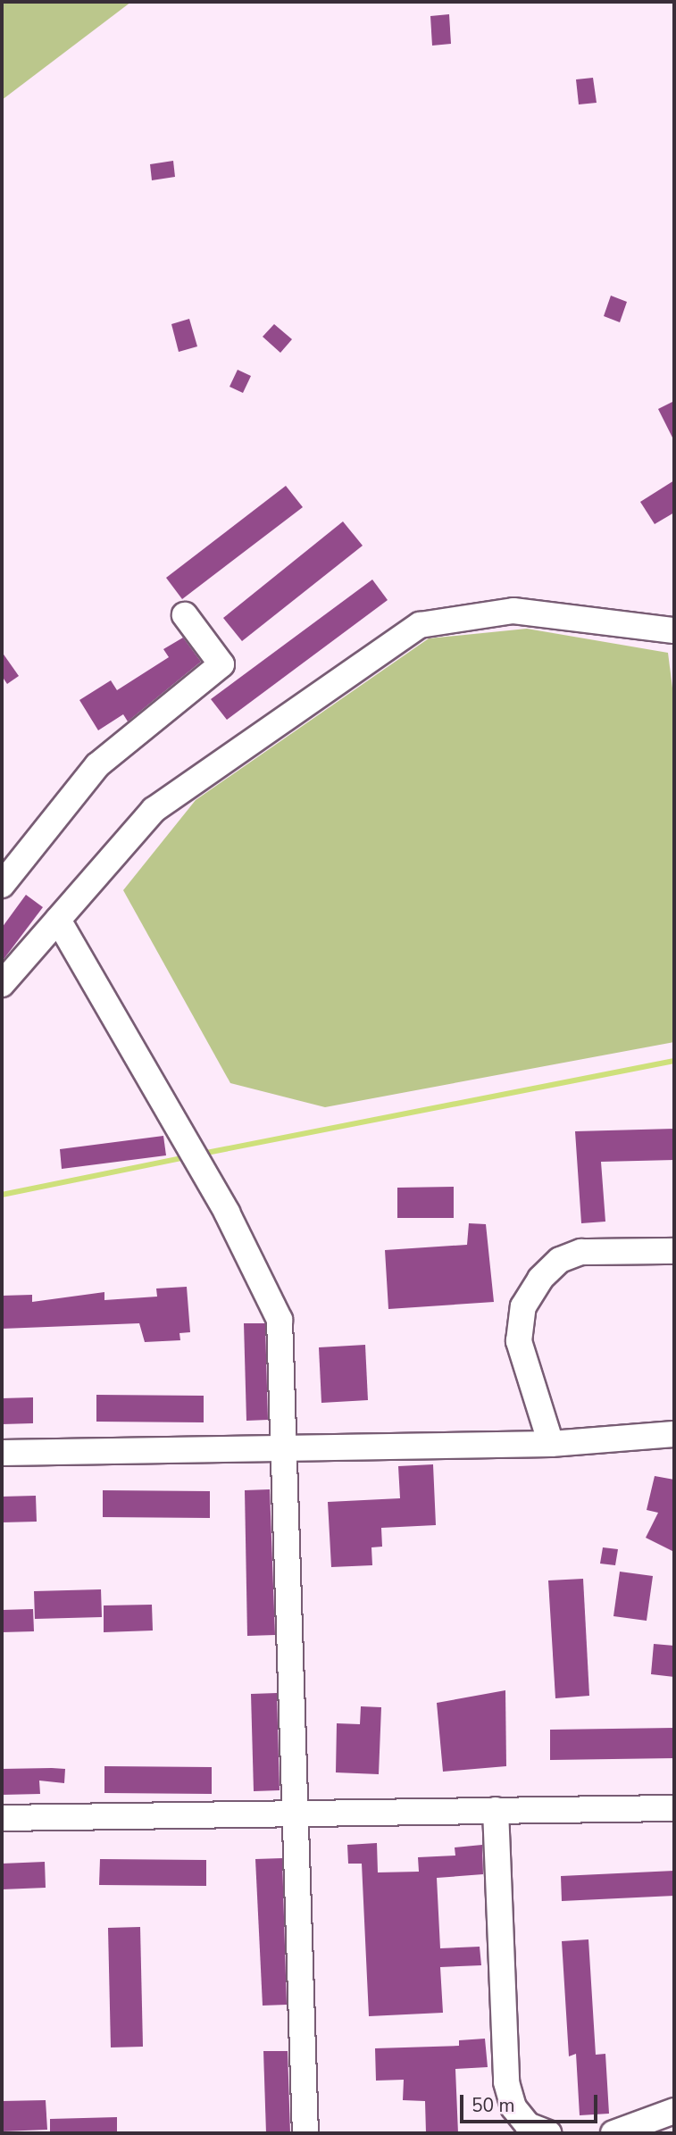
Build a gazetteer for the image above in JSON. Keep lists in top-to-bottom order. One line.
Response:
{"scale_bar":"50 m"}
